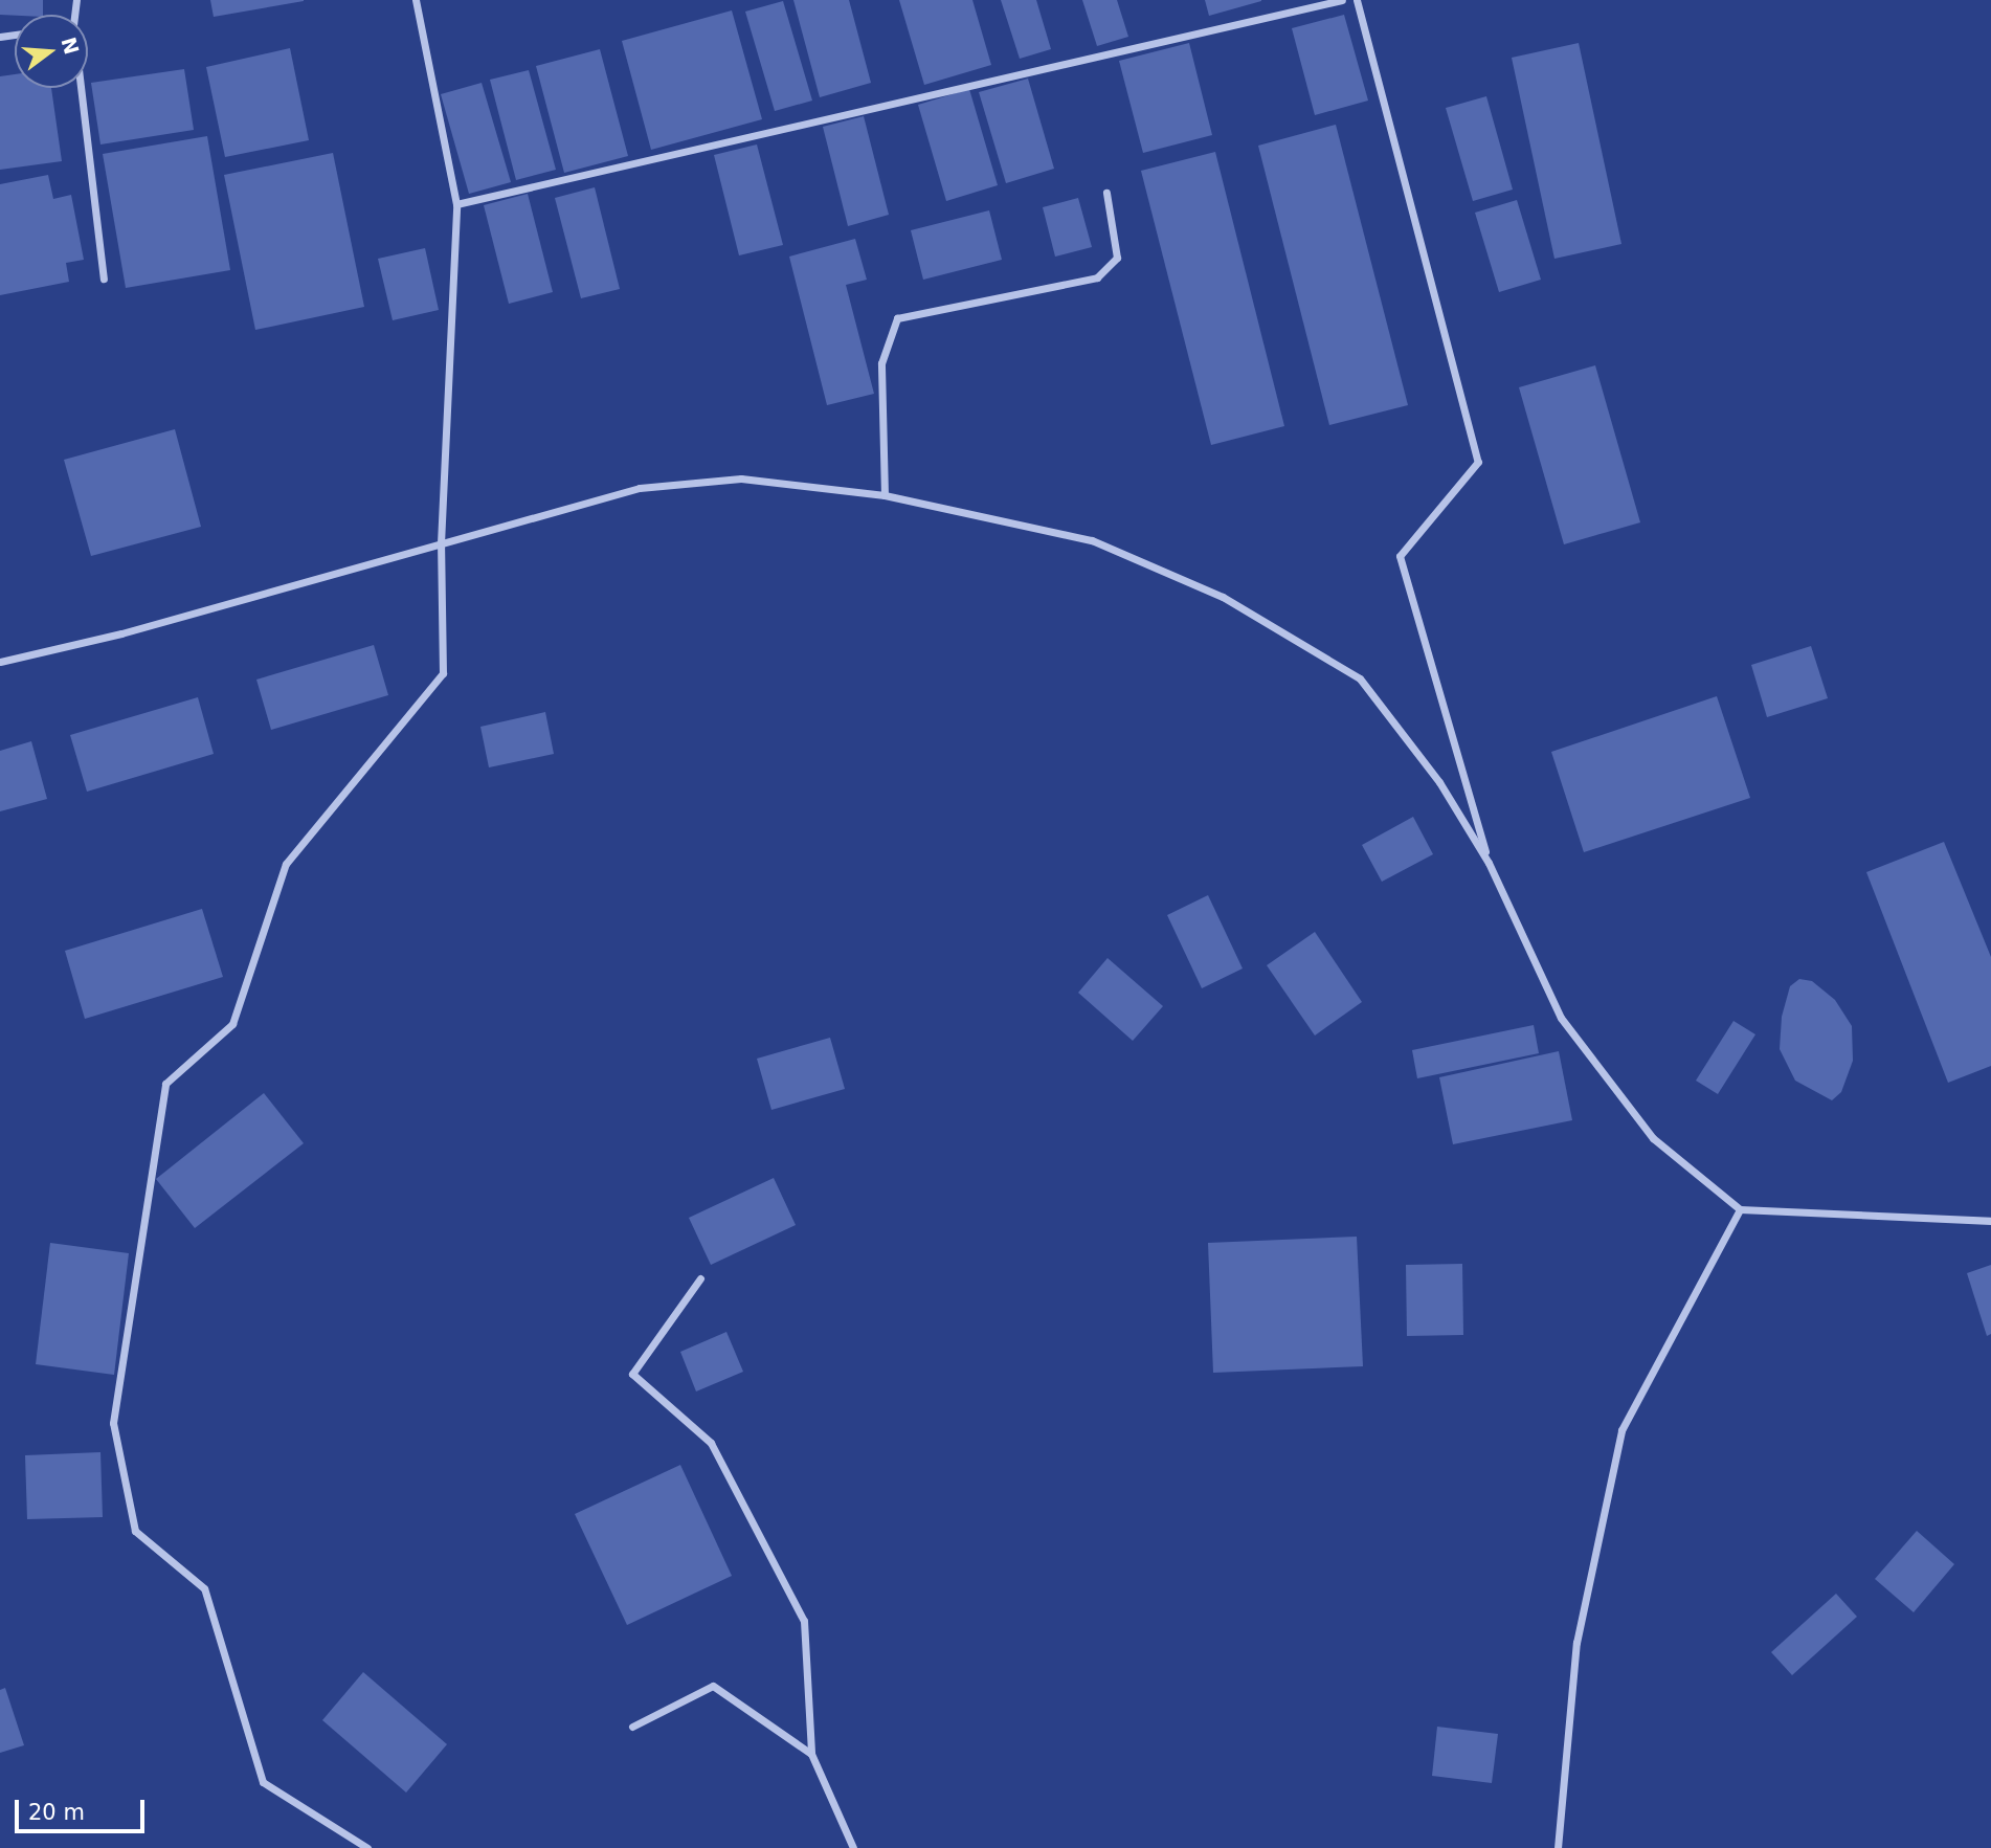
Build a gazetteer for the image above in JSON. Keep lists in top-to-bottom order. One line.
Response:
{"scale_bar":"20 m","north":"right"}
